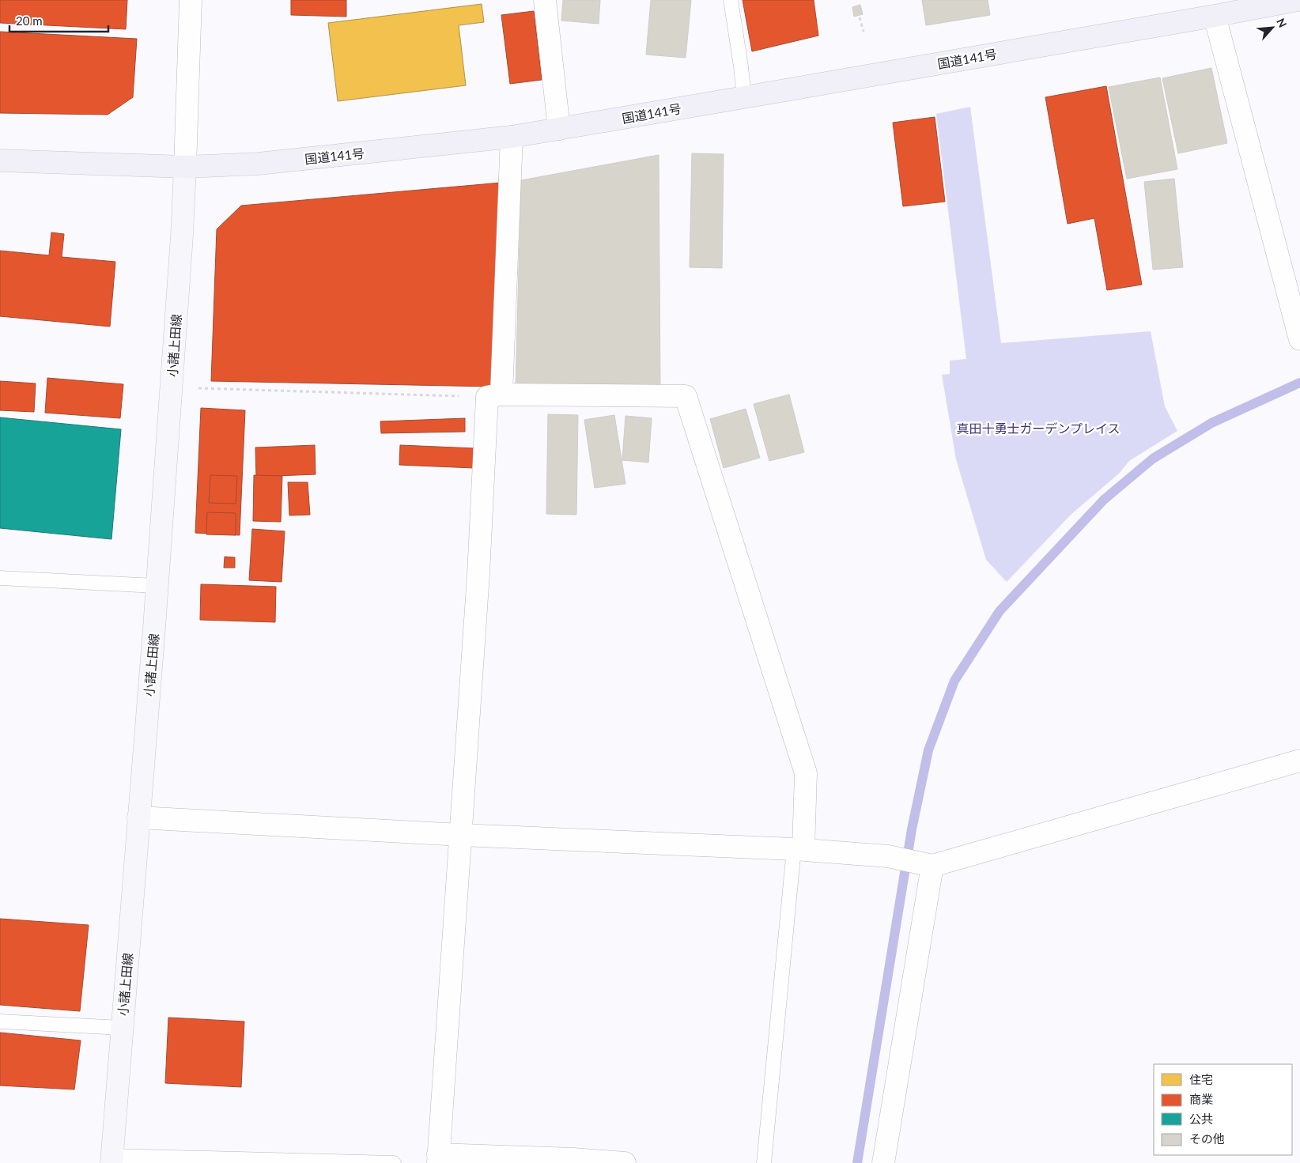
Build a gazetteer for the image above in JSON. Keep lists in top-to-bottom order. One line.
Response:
{"streets":{"highway":["国道141号"],"main road":["小諸上田線"]},"crossings":[["国道141号","小諸上田線"]],"parks":["真田十勇士ガーデンプレイス"],"legend":["住宅","商業","公共","その他"],"scale_bar":"20 m","north":"top right"}
